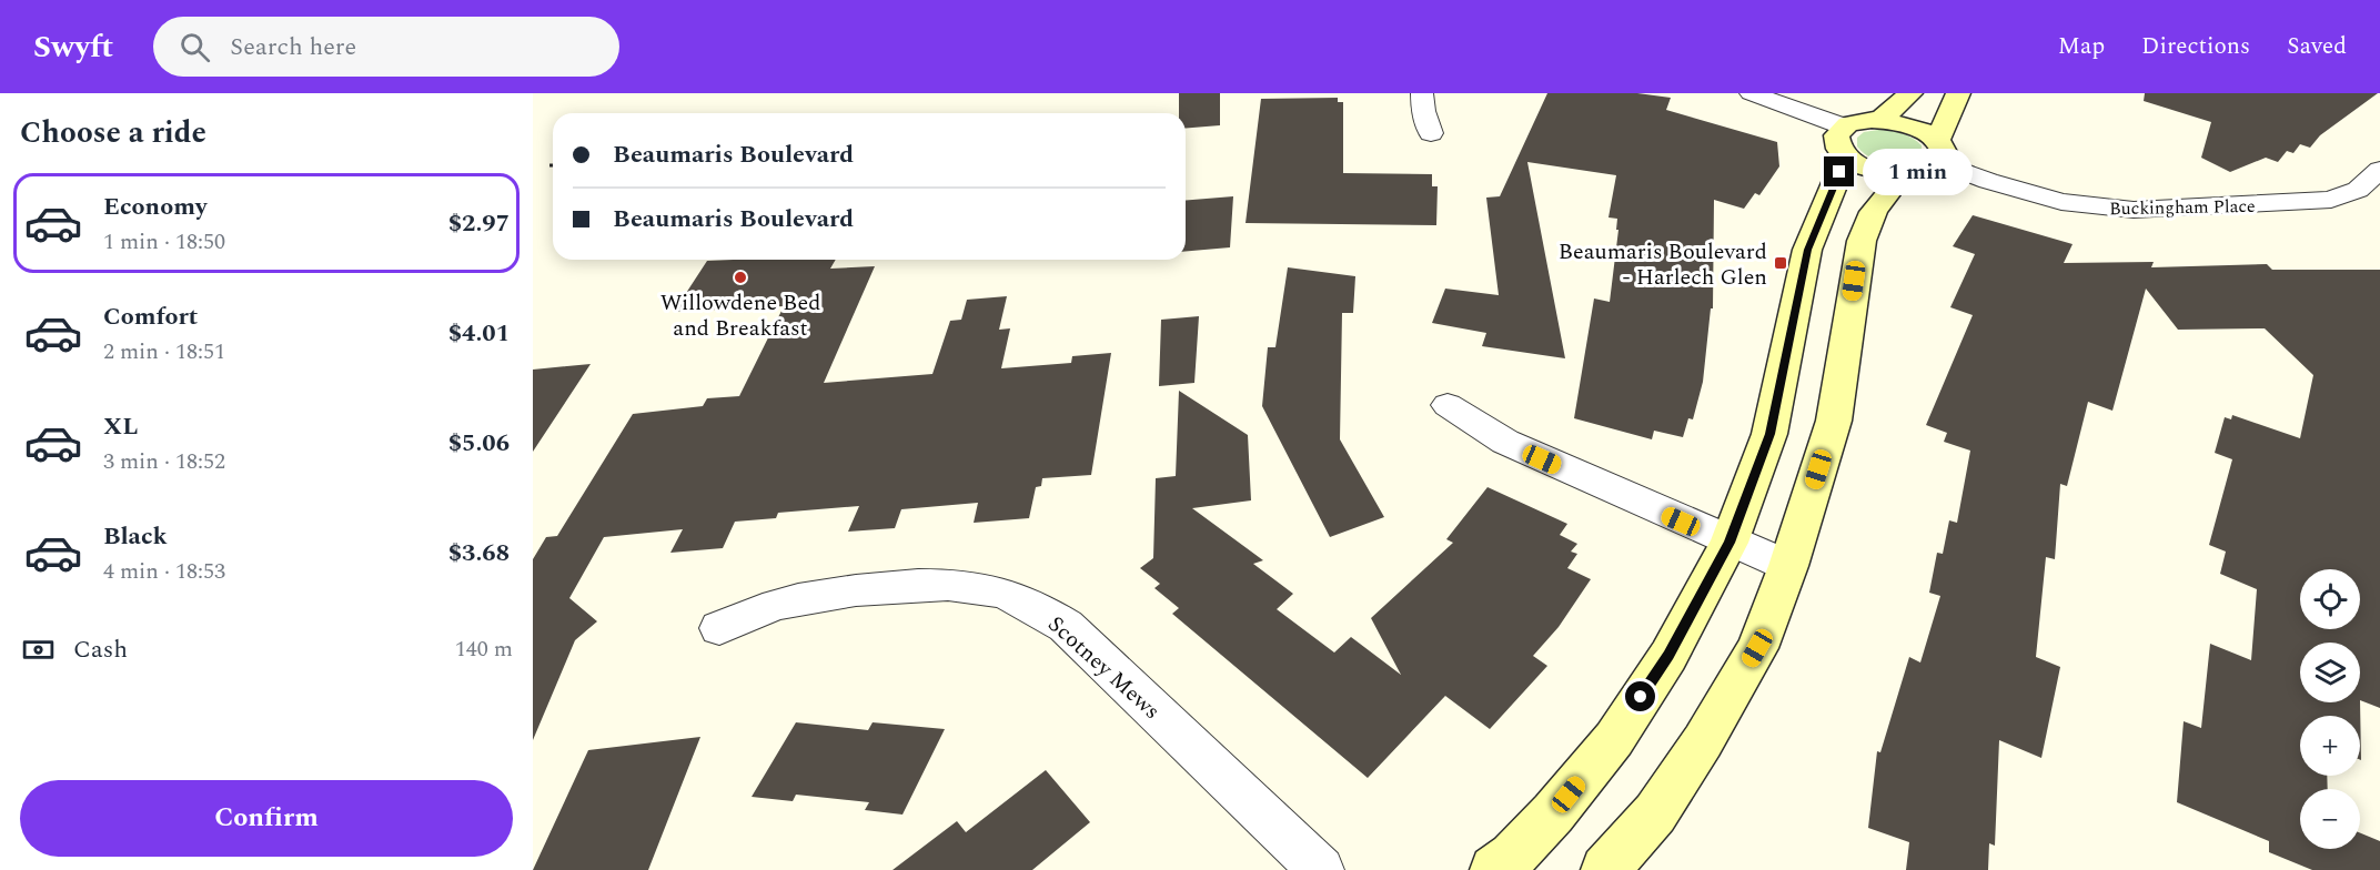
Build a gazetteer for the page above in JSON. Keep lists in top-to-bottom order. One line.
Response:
{"streets":{"street":["Buckingham Place","Scotney Mews"]},"places":{"transit":["Beaumaris Boulevard - Harlech Glen"],"other":["Willowdene Bed and Breakfast"]},"page":{"header":"Swyft","search":"Search here","nav":["Map","Directions","Saved"],"heading":"Choose a ride","banner":["Beaumaris Boulevard","Beaumaris Boulevard"],"bubble":"1 min","list":[{"name":"Economy","note":"1 min · 18:50","value":"$2.97"},{"name":"Comfort","note":"2 min · 18:51","value":"$4.01"},{"name":"XL","note":"3 min · 18:52","value":"$5.06"},{"name":"Black","note":"4 min · 18:53","value":"$3.68"}],"map_buttons":["+","−"],"pay":["Cash","140 m"],"buttons":"Confirm"}}
